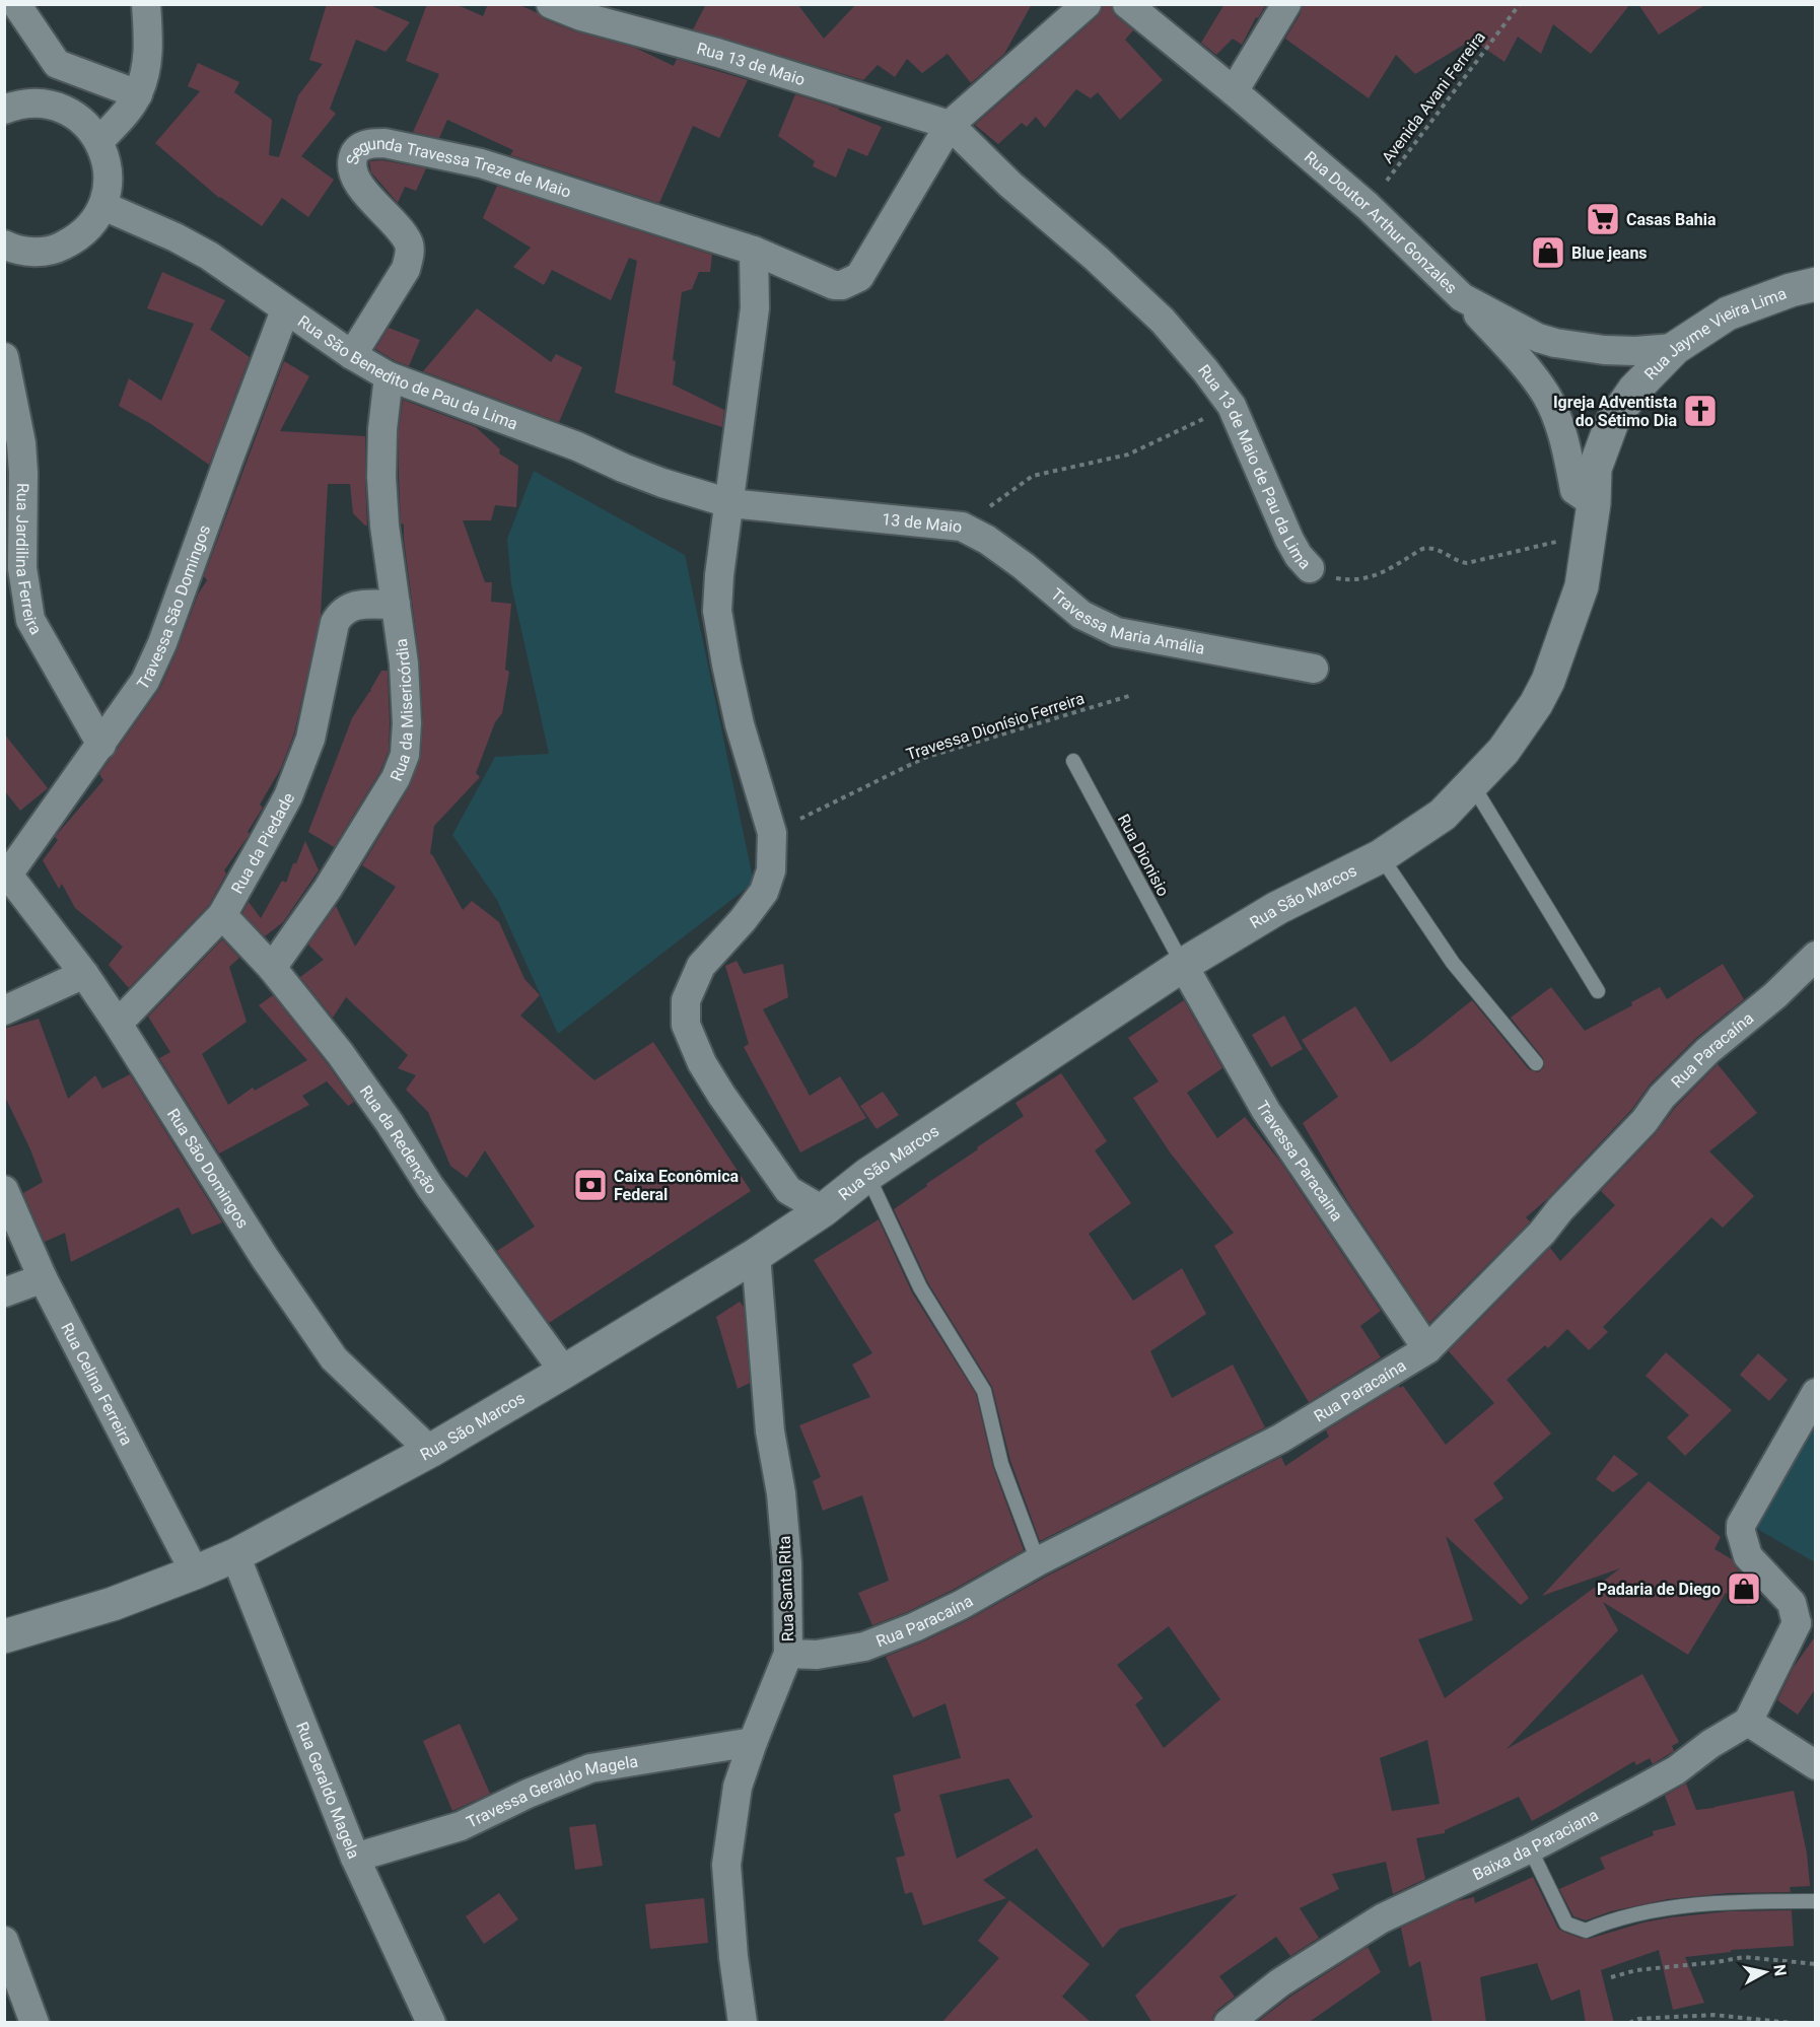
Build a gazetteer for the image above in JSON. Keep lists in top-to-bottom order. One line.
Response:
{"streets":{"main road":["Rua Jayme Vieira Lima","Rua São Marcos"],"street":["Rua 13 de Maio","Segunda Travessa Treze de Maio","Rua Doutor Arthur Gonzales","Rua São Benedito de Pau da Lima","Rua 13 de Maio de Pau da Lima","13 de Maio","Rua Jardilina Ferreira","Travessa São Domingos","Travessa Maria Amália","Rua da Misericórdia","Rua da Piedade","Rua Paracaína","Rua da Redenção","Travessa Paracaina","Rua São Domingos","Rua Celina Ferreira","Rua Santa RIta","Rua Geraldo Magela","Travessa Geraldo Magela","Baixa da Paraciana"],"lane":["Rua Dionisio"],"path":["Avenida Avani Ferreira","Travessa Dionísio Ferreira"]},"crossings":[["Rua 13 de Maio","Rua 13 de Maio de Pau da Lima"],["Avenida Avani Ferreira","Rua Doutor Arthur Gonzales"],["Segunda Travessa Treze de Maio","Rua São Benedito de Pau da Lima"],["Rua Doutor Arthur Gonzales","Rua Jayme Vieira Lima"],["Rua Jayme Vieira Lima","Rua 13 de Maio de Pau da Lima"],["Rua Jayme Vieira Lima","Rua São Marcos"],["Rua São Benedito de Pau da Lima","13 de Maio"],["Rua São Benedito de Pau da Lima","Travessa São Domingos"],["Rua São Benedito de Pau da Lima","Rua da Misericórdia"],["Rua 13 de Maio de Pau da Lima","13 de Maio"],["Rua 13 de Maio de Pau da Lima","Rua São Marcos"],["13 de Maio","Travessa Maria Amália"],["Rua Jardilina Ferreira","Travessa São Domingos"],["Travessa São Domingos","Rua São Domingos"],["Rua da Misericórdia","Rua da Piedade"],["Rua da Misericórdia","Rua da Redenção"],["Rua da Piedade","Rua da Redenção"],["Rua da Piedade","Rua São Domingos"],["Rua Dionisio","Rua São Marcos"],["Rua Dionisio","Travessa Paracaina"],["Rua São Marcos","Rua da Redenção"],["Rua São Marcos","Travessa Paracaina"],["Rua São Marcos","Rua São Domingos"],["Rua São Marcos","Rua Celina Ferreira"],["Rua São Marcos","Rua Santa RIta"],["Rua São Marcos","Rua Geraldo Magela"],["Rua Paracaína","Travessa Paracaina"],["Rua Paracaína","Rua Santa RIta"],["Rua Santa RIta","Travessa Geraldo Magela"],["Rua Geraldo Magela","Travessa Geraldo Magela"]],"places":{"supermarket":["Casas Bahia"],"shop":["Blue jeans","Padaria de Diego"],"church":["Igreja Adventista do Sétimo Dia"],"bank":["Caixa Econômica Federal"]},"north":"right"}
